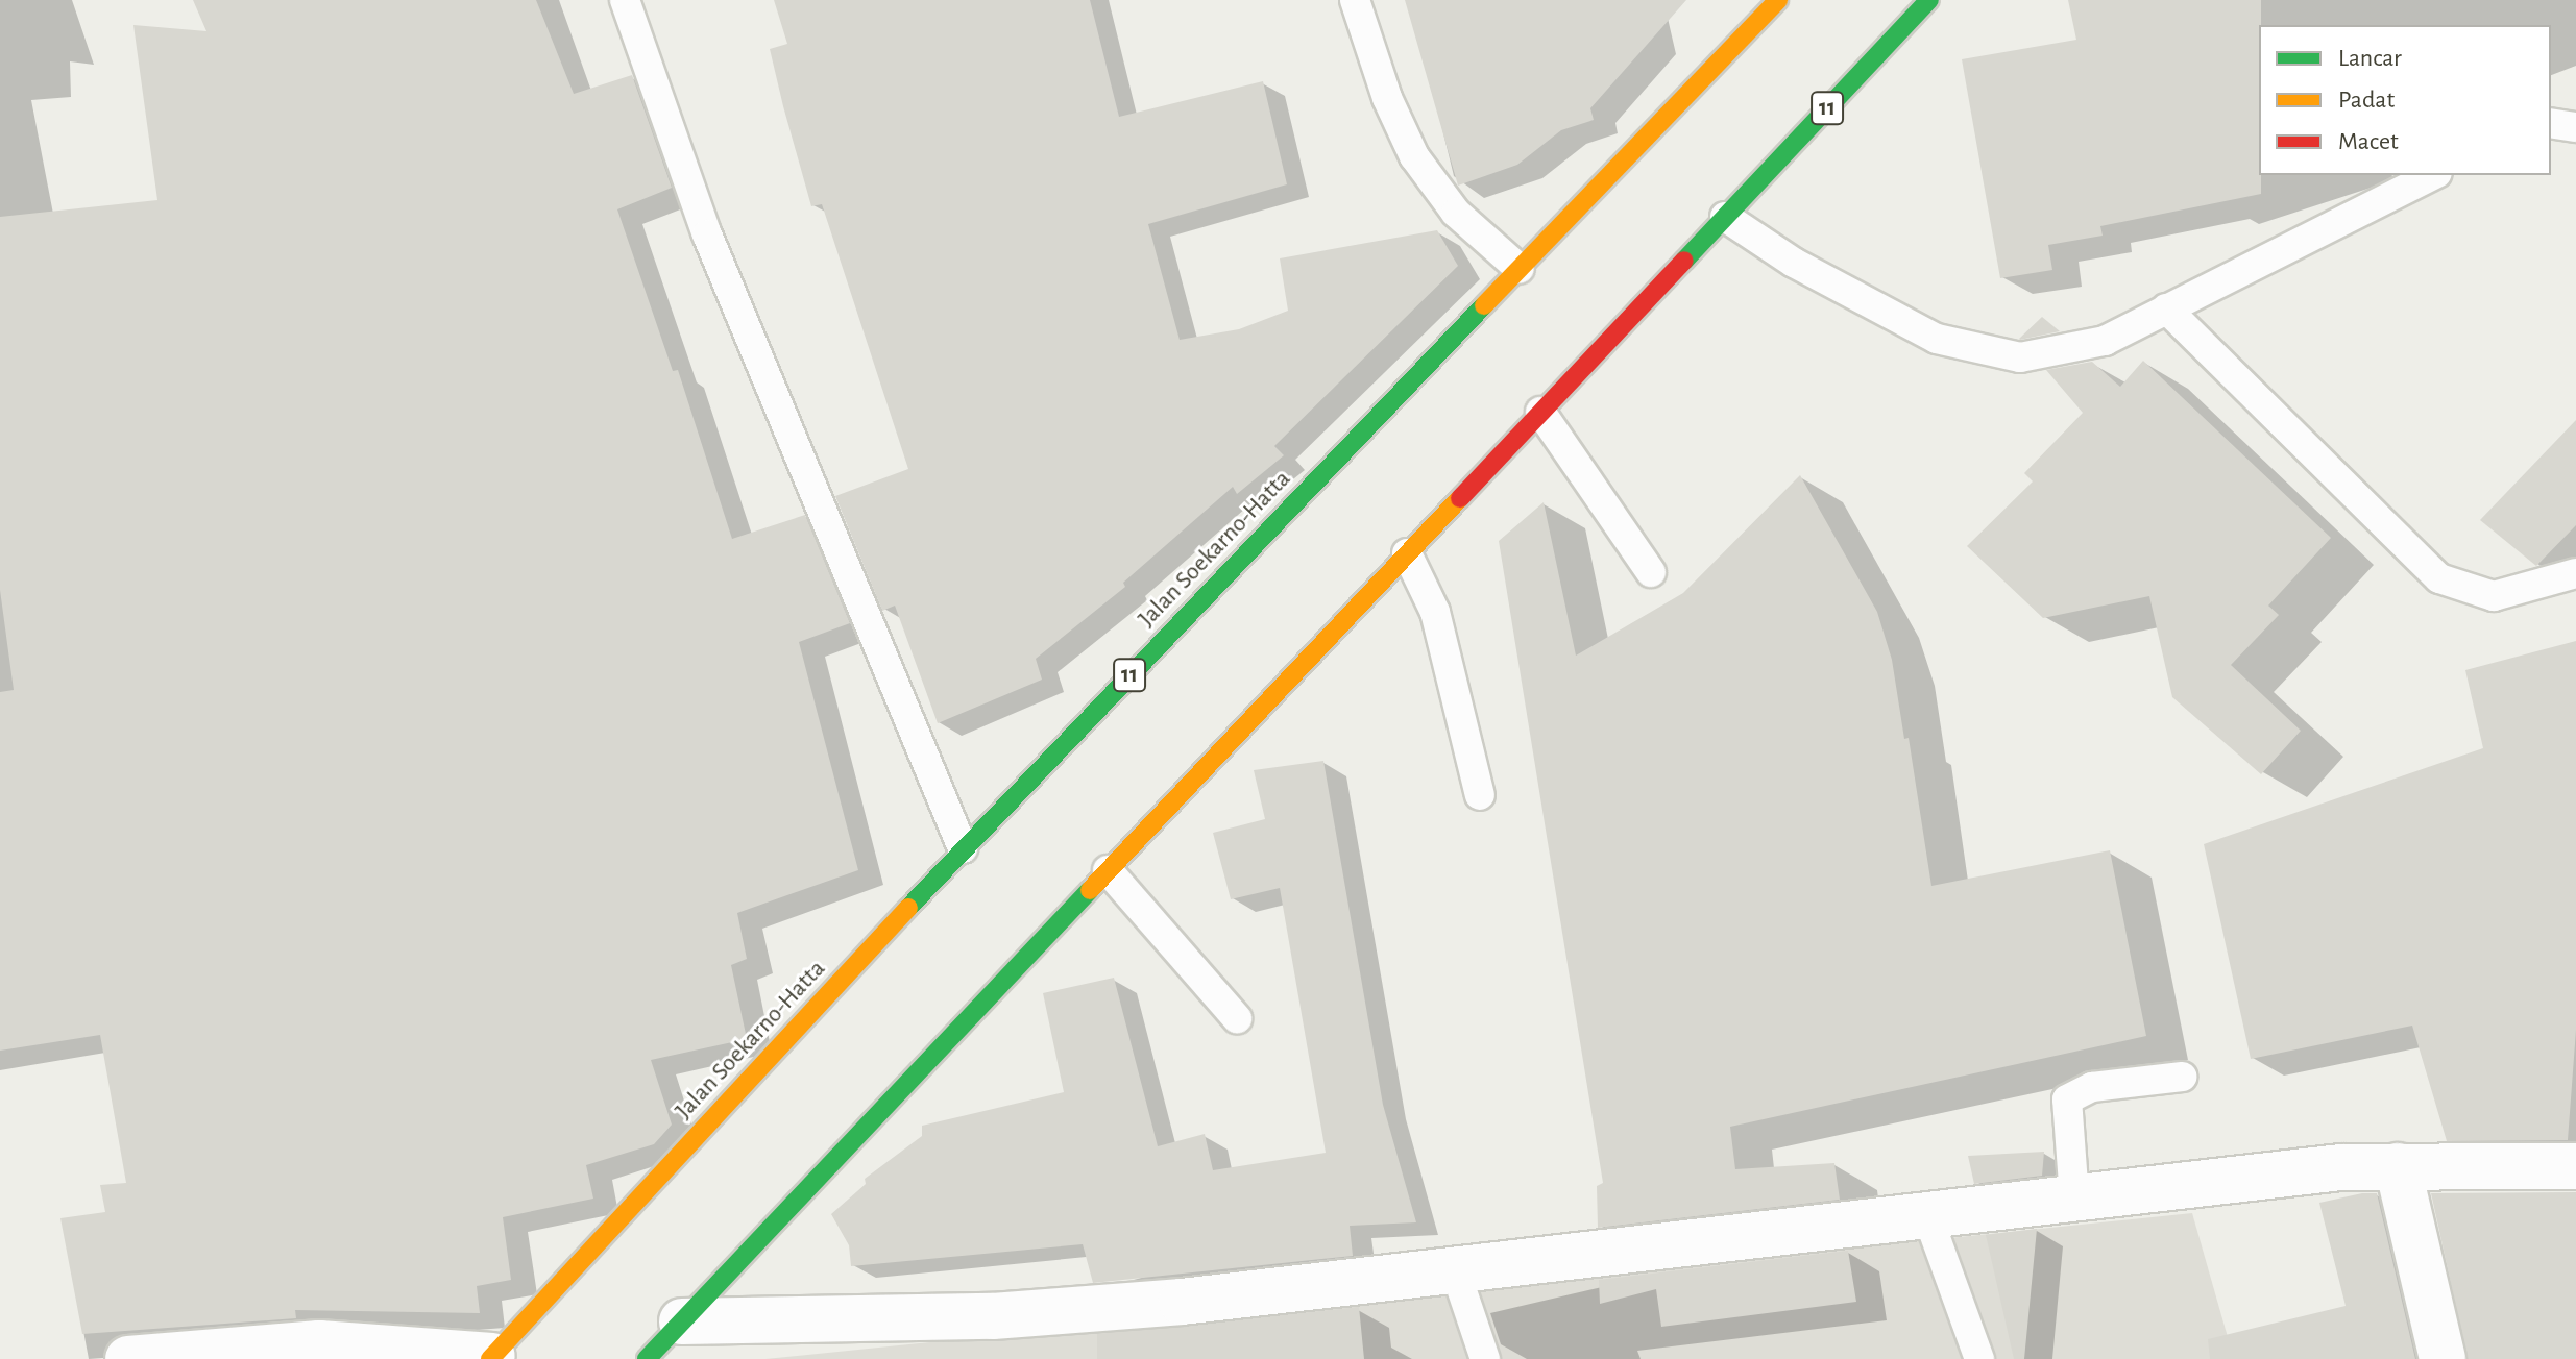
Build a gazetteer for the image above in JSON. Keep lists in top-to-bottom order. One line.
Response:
{"streets":{"highway":["11","Jalan Soekarno-Hatta"]},"legend":["Lancar","Padat","Macet"]}
